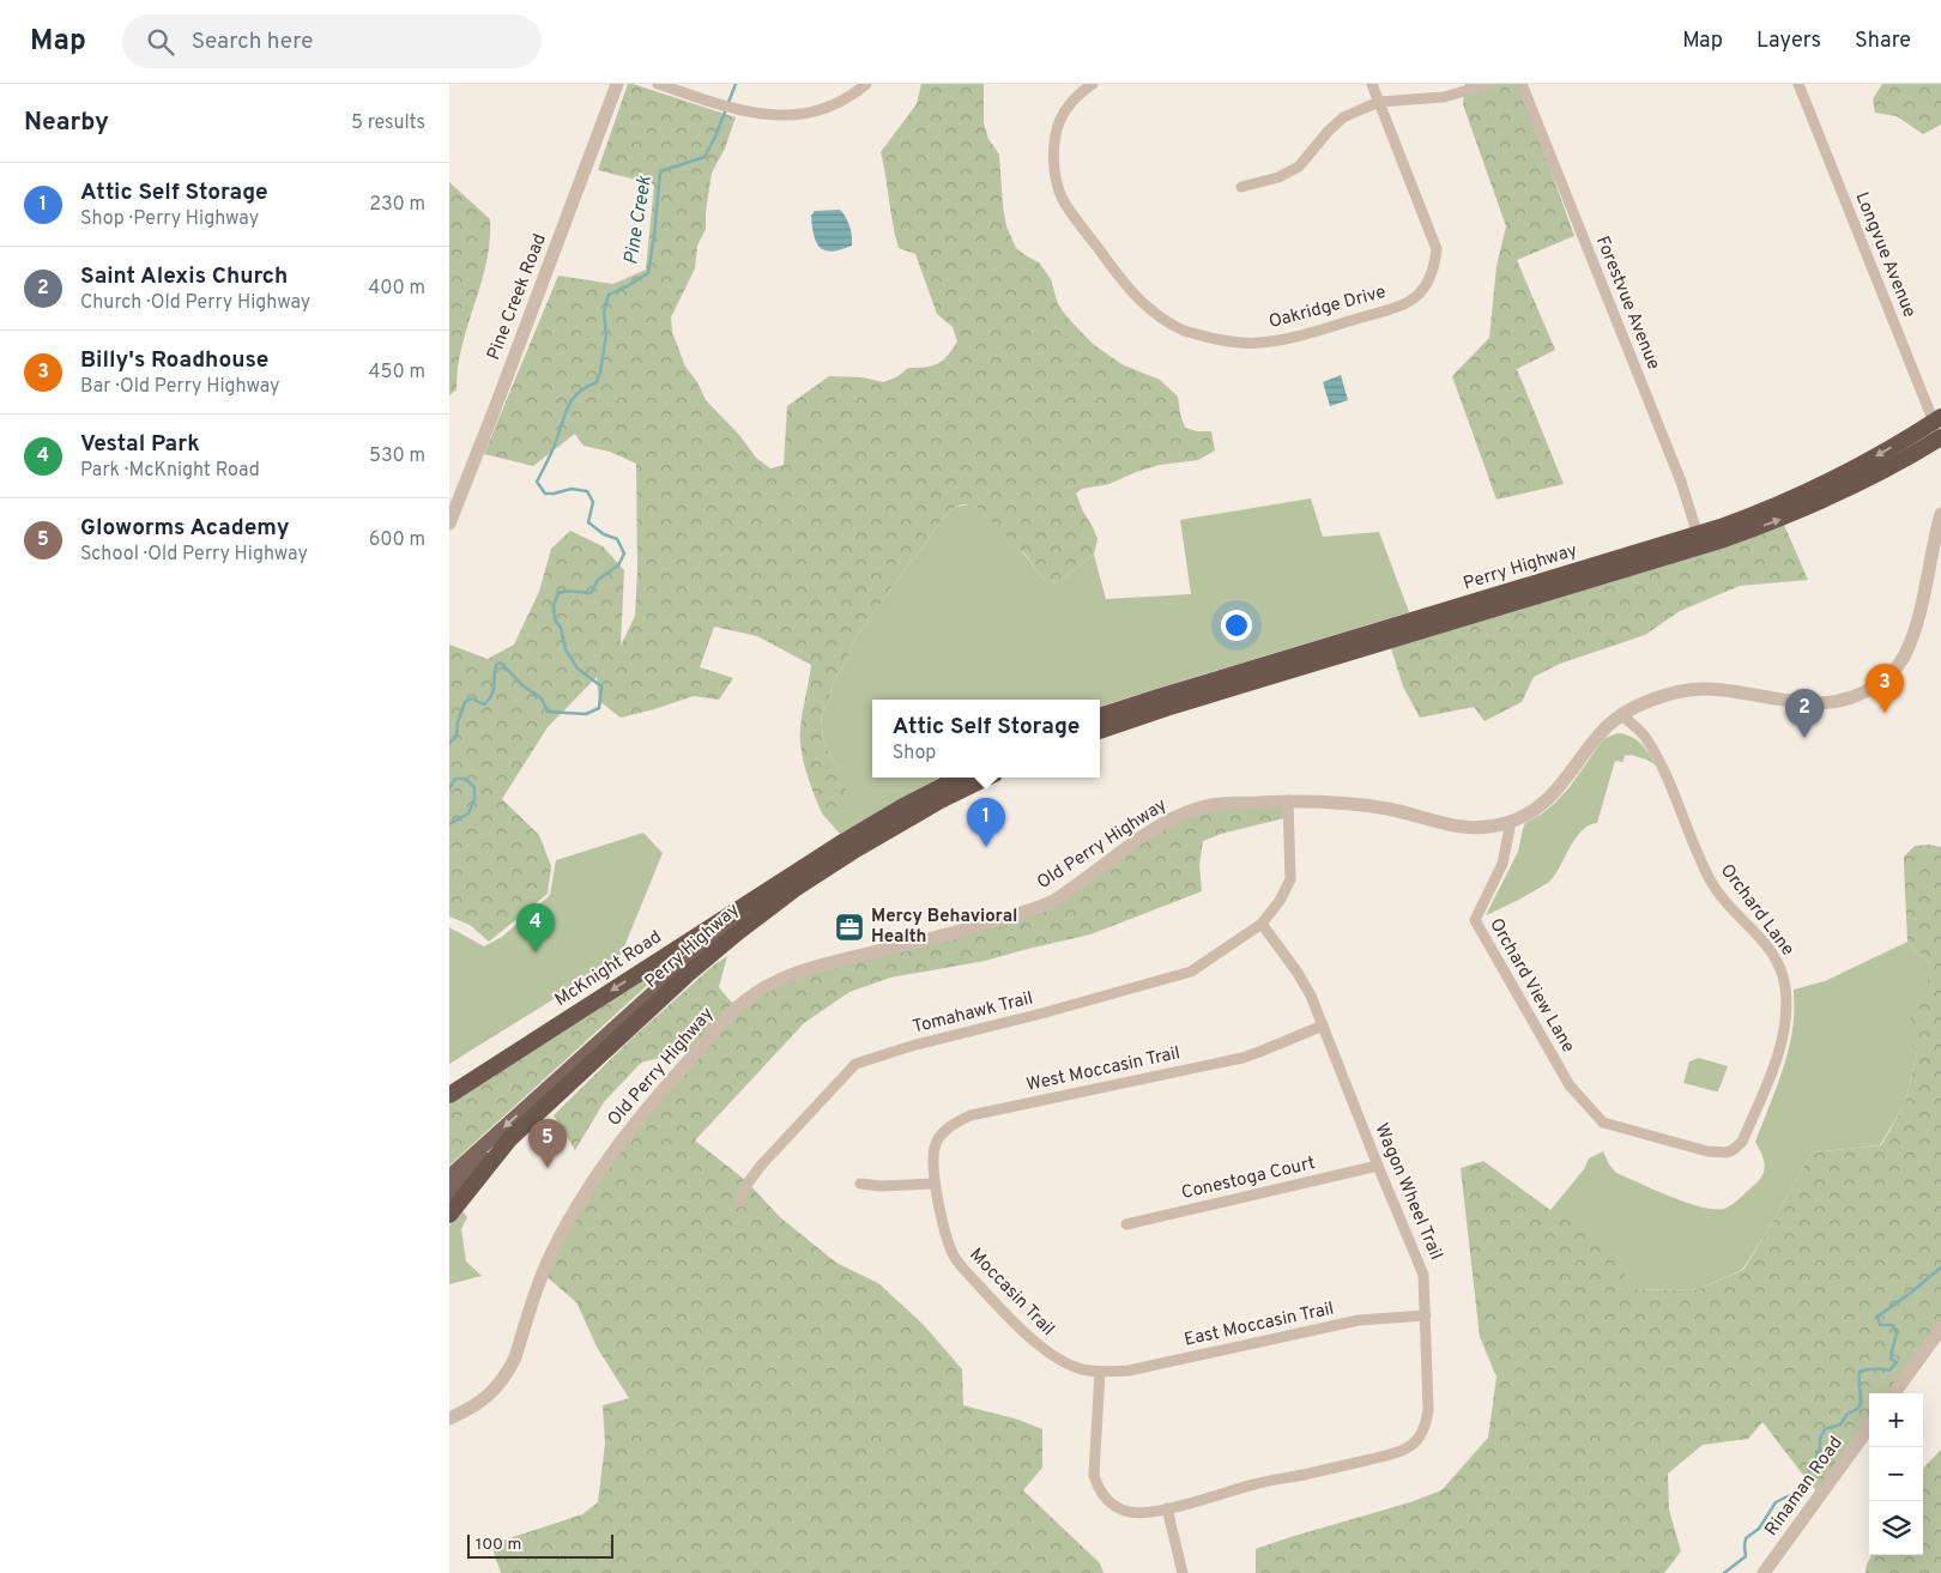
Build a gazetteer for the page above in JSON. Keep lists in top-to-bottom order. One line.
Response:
{"streets":{"highway":["Perry Highway","McKnight Road"],"street":["Longvue Avenue","Pine Creek Road","Forestvue Avenue","Oakridge Drive","Old Perry Highway","Orchard Lane","Orchard View Lane","Tomahawk Trail","West Moccasin Trail","Conestoga Court","Wagon Wheel Trail","Moccasin Trail","East Moccasin Trail","Rinaman Road"]},"crossings":[["Longvue Avenue","Perry Highway"],["Forestvue Avenue","Perry Highway"],["Perry Highway","McKnight Road"],["Old Perry Highway","Orchard Lane"],["Old Perry Highway","Orchard View Lane"],["Orchard Lane","Orchard View Lane"],["Tomahawk Trail","Wagon Wheel Trail"],["West Moccasin Trail","Wagon Wheel Trail"],["West Moccasin Trail","Moccasin Trail"],["Conestoga Court","Wagon Wheel Trail"],["Wagon Wheel Trail","Moccasin Trail"],["Wagon Wheel Trail","East Moccasin Trail"],["Moccasin Trail","East Moccasin Trail"]],"one_way":["McKnight Road"],"water":["Pine Creek"],"places":{"office":["Mercy Behavioral Health"]},"scale_bar":"100 m","page":{"header":"Map","search":"Search here","nav":["Map","Layers","Share"],"heading":["Nearby","5 results"],"list":[{"mark":"1","name":"Attic Self Storage","note":"Shop · Perry Highway","value":"230 m"},{"mark":"2","name":"Saint Alexis Church","note":"Church · Old Perry Highway","value":"400 m"},{"mark":"3","name":"Billy's Roadhouse","note":"Bar · Old Perry Highway","value":"450 m"},{"mark":"4","name":"Vestal Park","note":"Park · McKnight Road","value":"530 m"},{"mark":"5","name":"Gloworms Academy","note":"School · Old Perry Highway","value":"600 m"}],"pins":["3","2","1","4","5"],"popup":["Attic Self Storage","Shop"],"map_buttons":["+","−"],"scale":"100 m"}}
